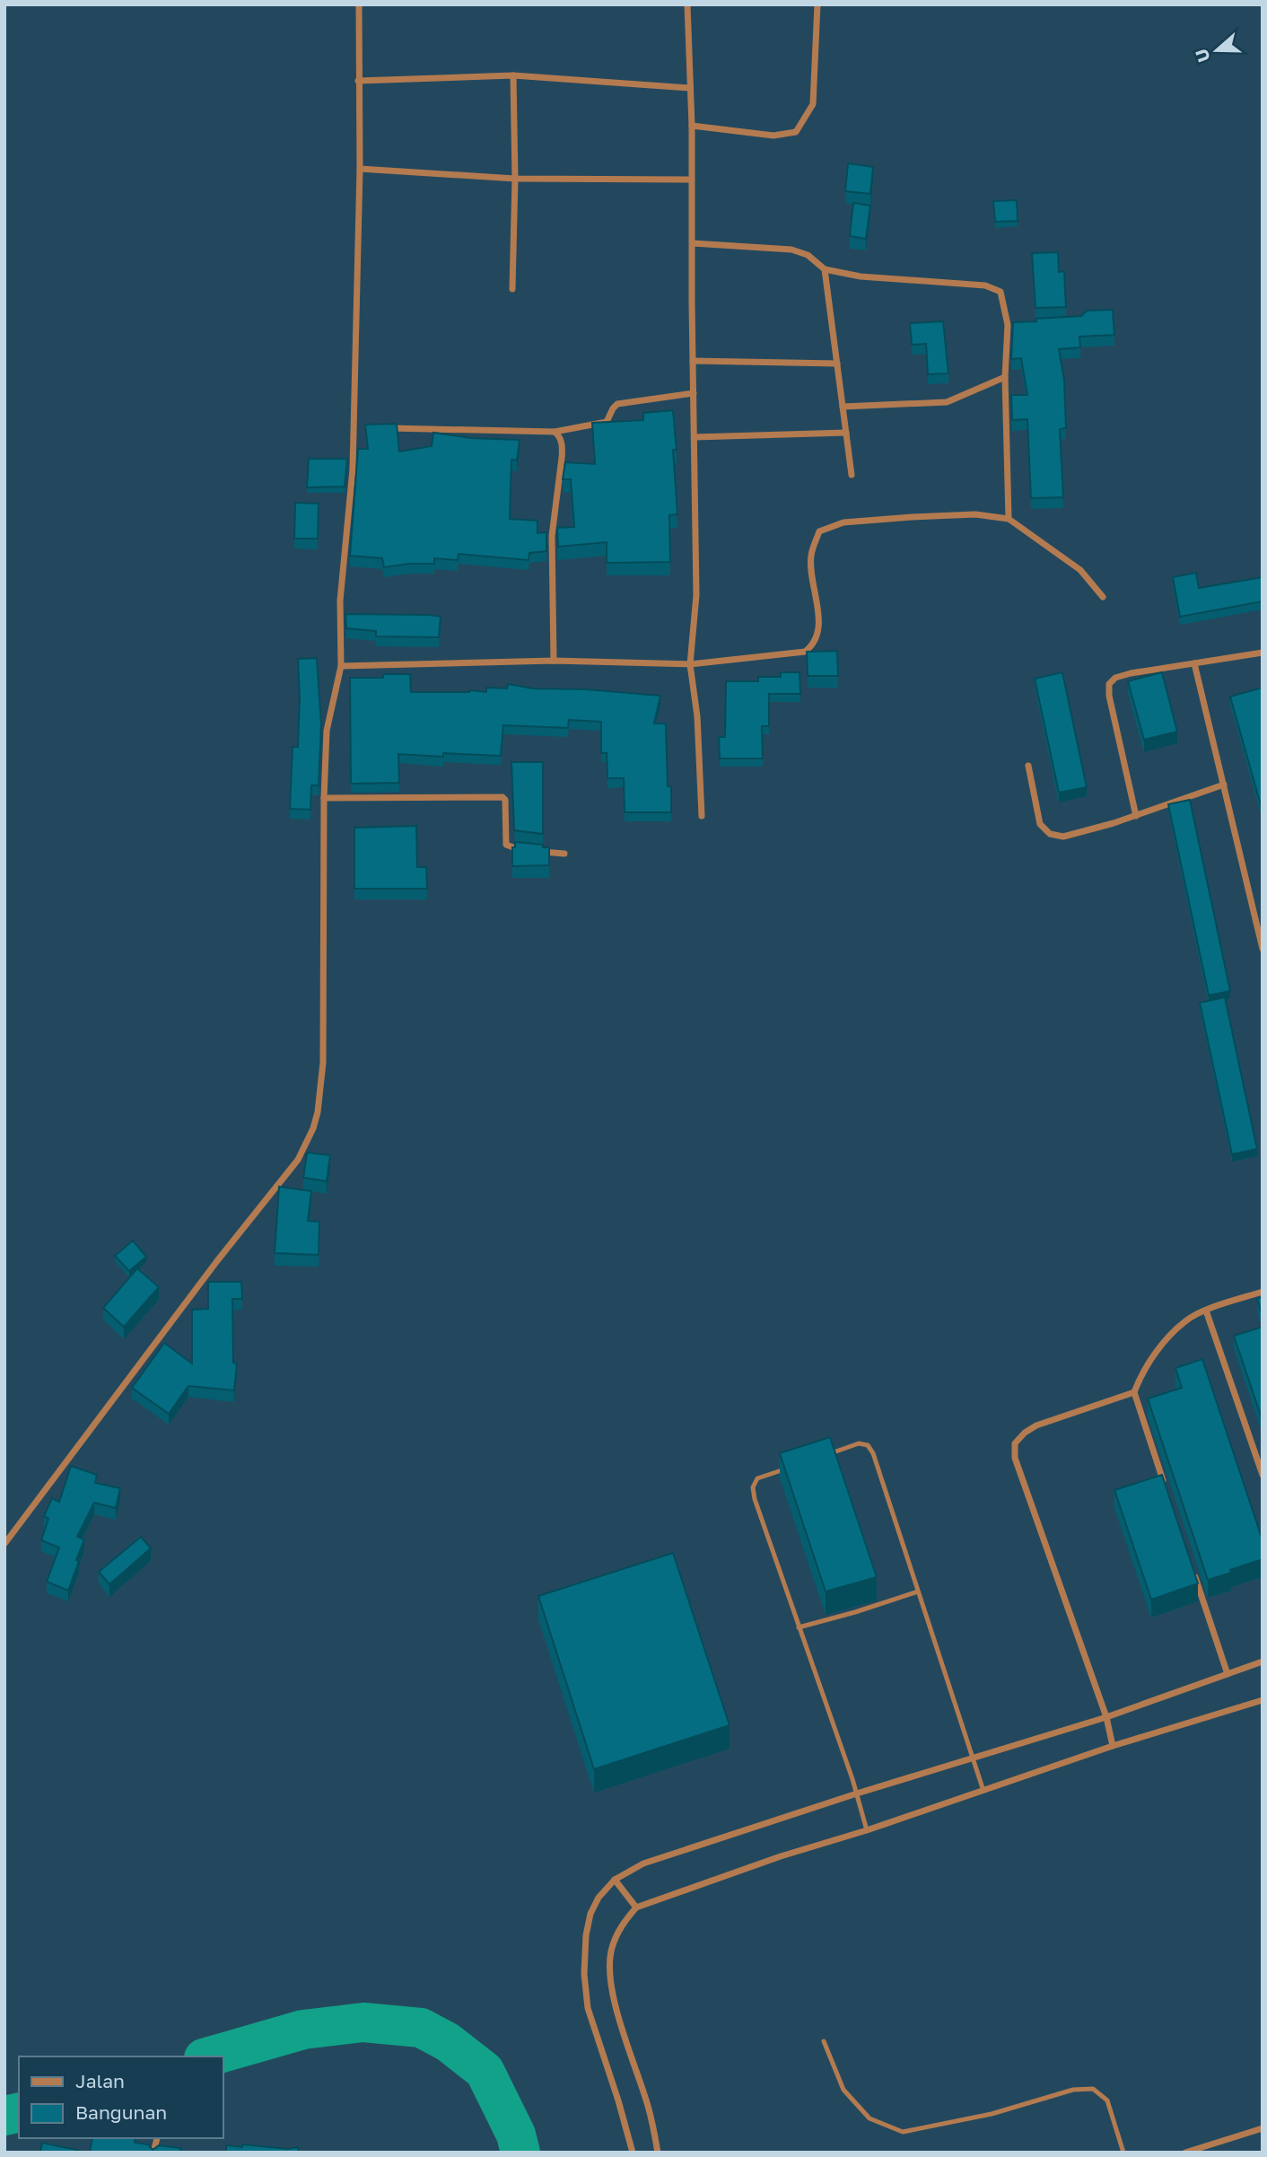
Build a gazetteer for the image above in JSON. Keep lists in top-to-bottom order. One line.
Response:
{"legend":["Jalan","Bangunan"],"north":"left"}
